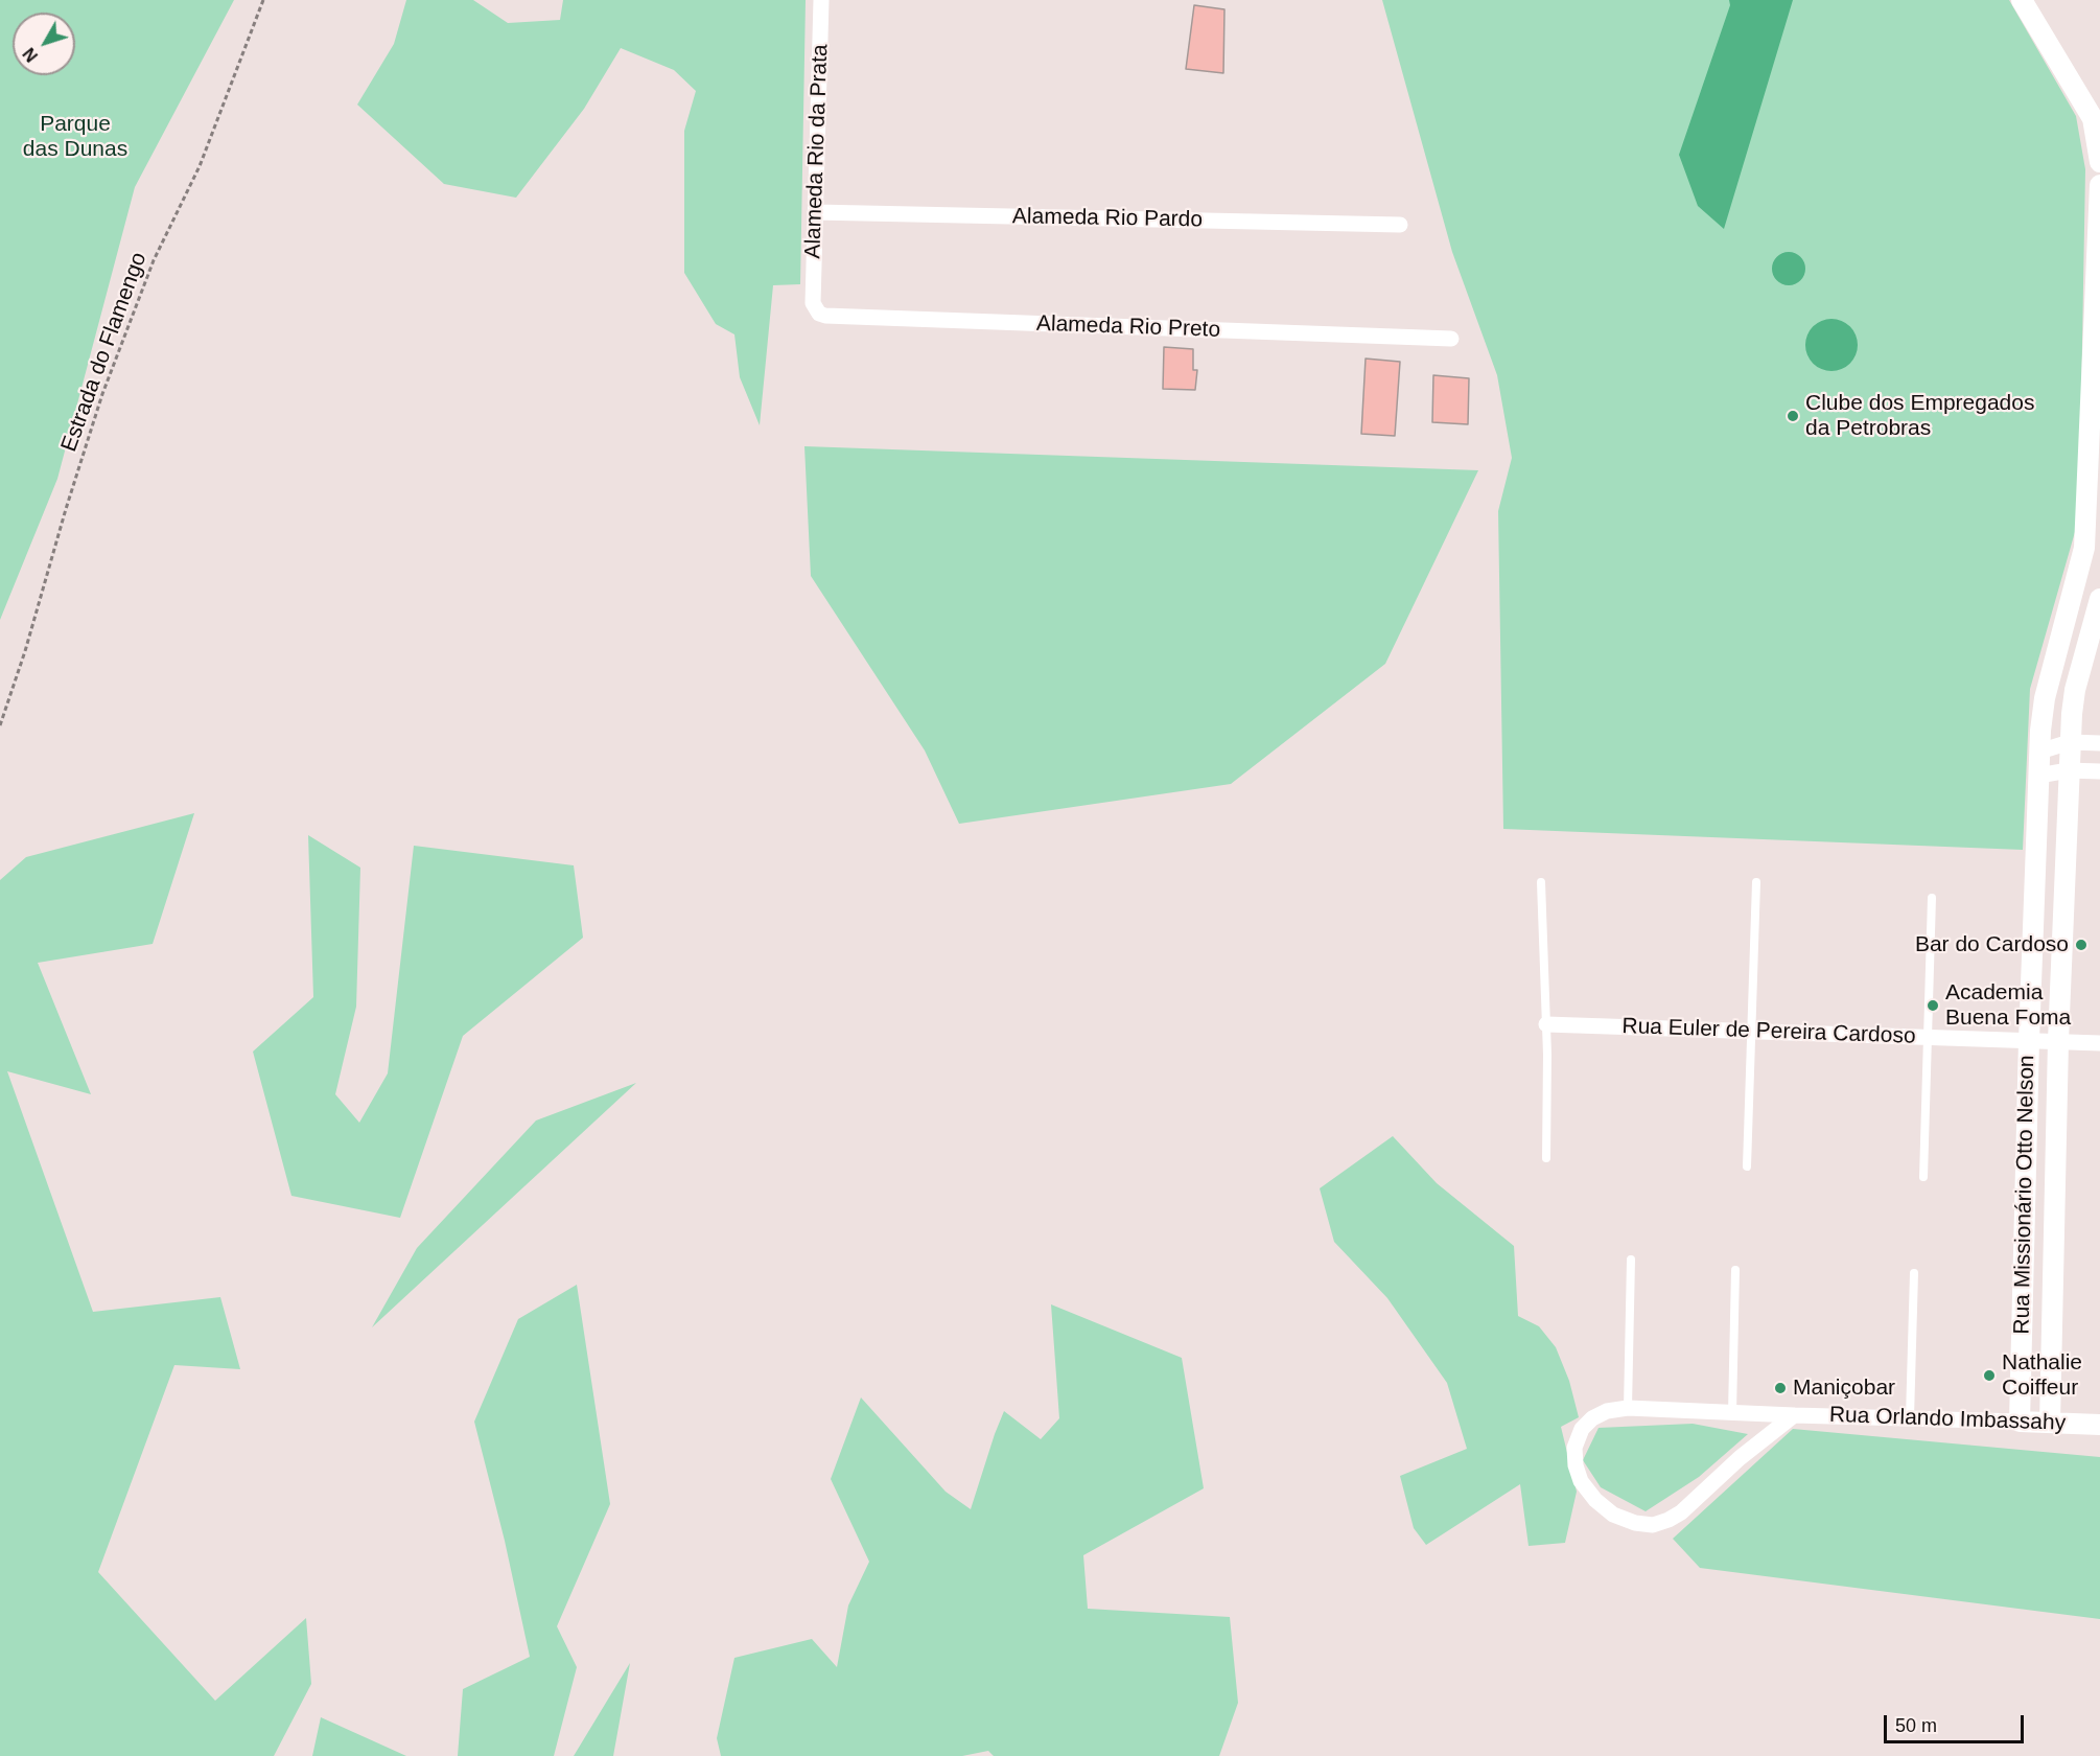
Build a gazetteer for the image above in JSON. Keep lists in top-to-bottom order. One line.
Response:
{"streets":{"street":["Alameda Rio da Prata","Alameda Rio Pardo","Alameda Rio Preto","Rua Euler de Pereira Cardoso","Rua Missionário Otto Nelson","Rua Orlando Imbassahy"],"path":["Estrada do Flamengo"]},"crossings":[["Alameda Rio da Prata","Alameda Rio Pardo"],["Alameda Rio da Prata","Alameda Rio Preto"],["Rua Euler de Pereira Cardoso","Rua Missionário Otto Nelson"],["Rua Missionário Otto Nelson","Rua Orlando Imbassahy"]],"parks":["Parque das Dunas"],"places":["Clube dos Empregados da Petrobras","Bar do Cardoso","Academia Buena Foma","Nathalie Coiffeur","Maniçobar"],"scale_bar":"50 m","north":"bottom left"}
